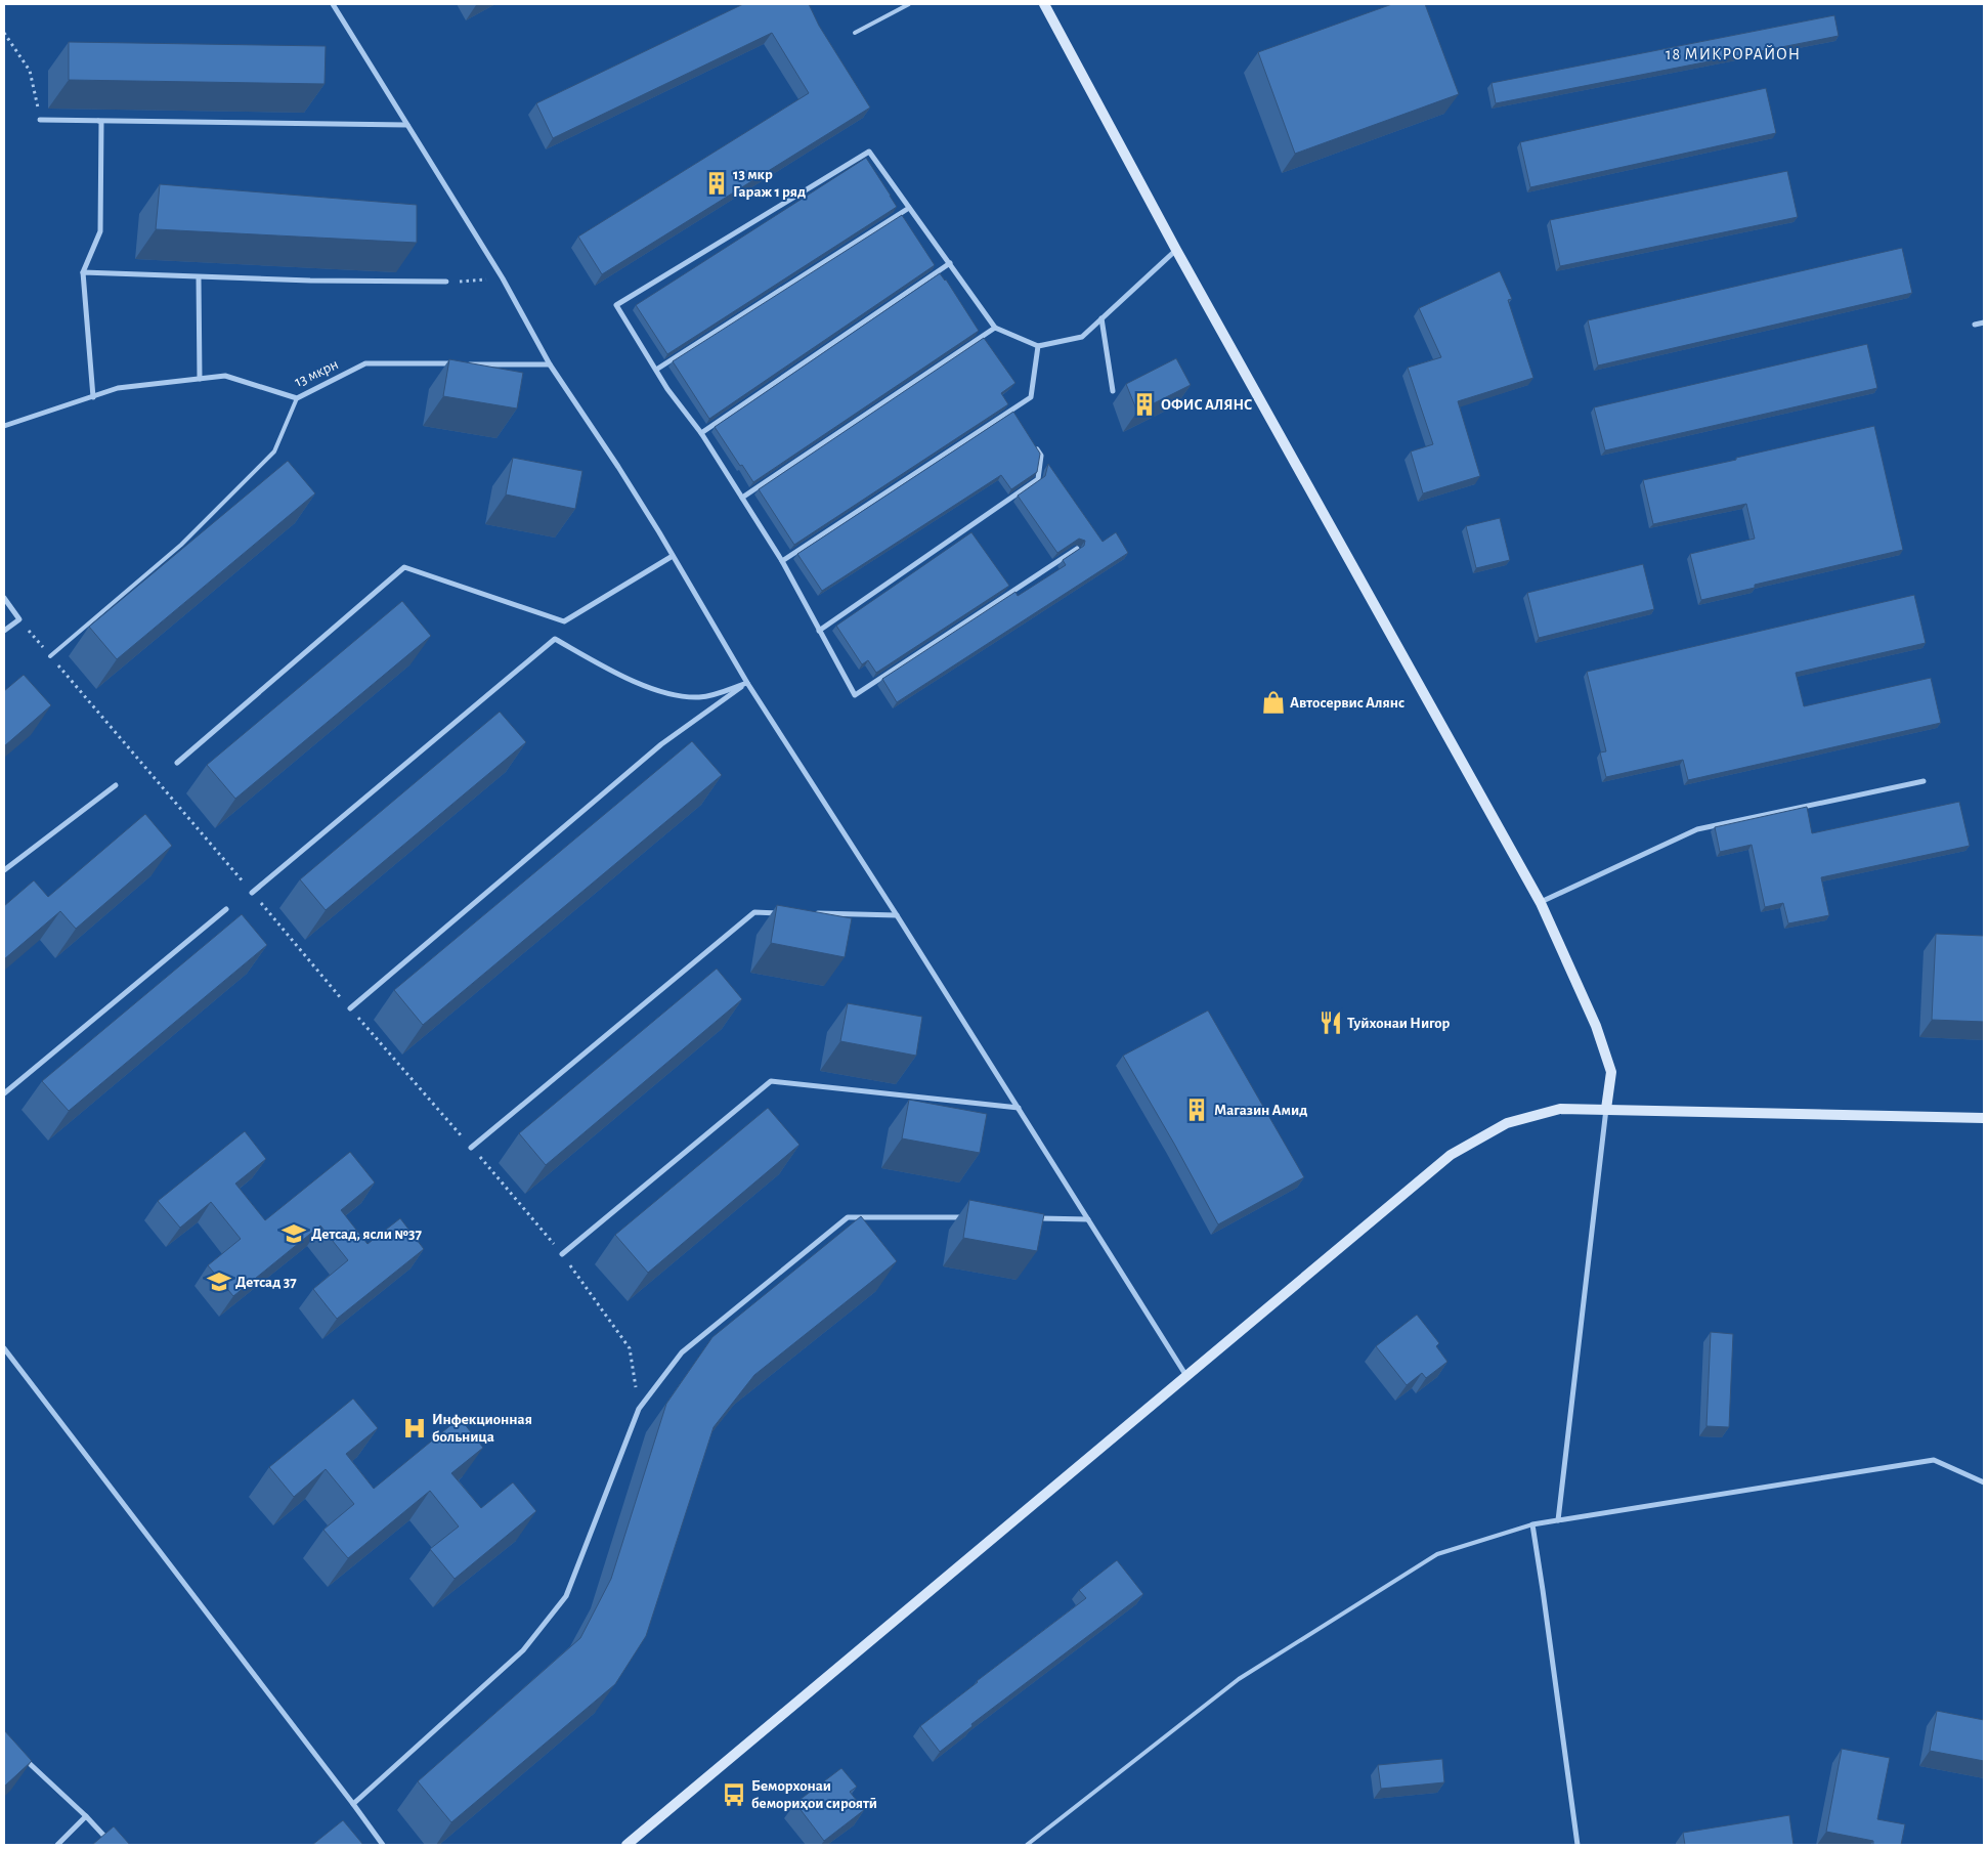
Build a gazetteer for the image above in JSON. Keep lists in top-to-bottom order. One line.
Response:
{"streets":{"street":["13 мкрн"]},"districts":["18 МИКРОРАЙОН"],"places":{"building":["13 мкр Гараж 1 ряд","ОФИС АЛЯНС","Магазин Амид"],"shop":["Автосервис Алянс"],"restaurant":["Туйхонаи Нигор"],"school or university":["Детсад, ясли №37","Детсад 37"],"hospital":["Инфекционная больница"],"bus stop":["Беморхонаи бемориҳои сироятӣ"]}}
